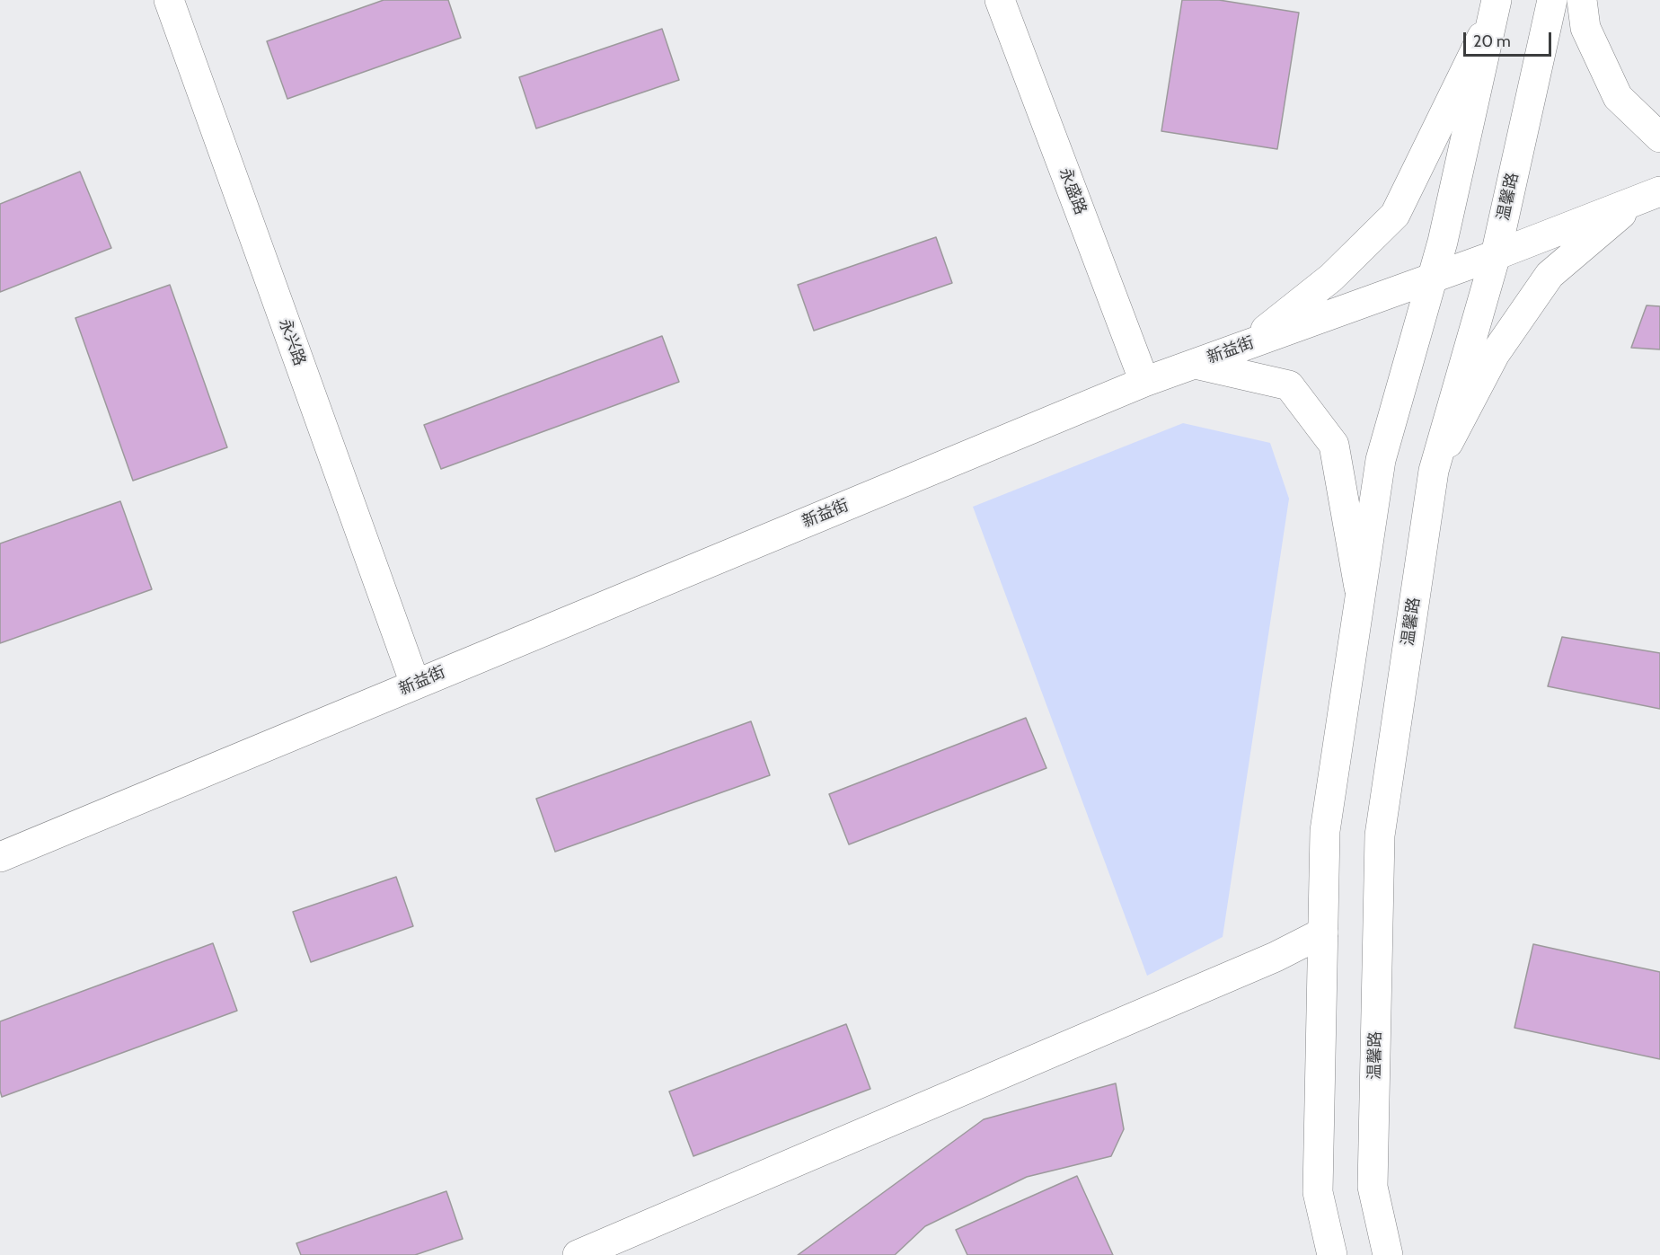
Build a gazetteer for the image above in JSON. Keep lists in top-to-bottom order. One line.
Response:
{"streets":{"street":["永盛路","温馨路","永兴路","新益街"]},"crossings":[["永盛路","新益街"],["温馨路","新益街"],["永兴路","新益街"]],"scale_bar":"20 m"}
